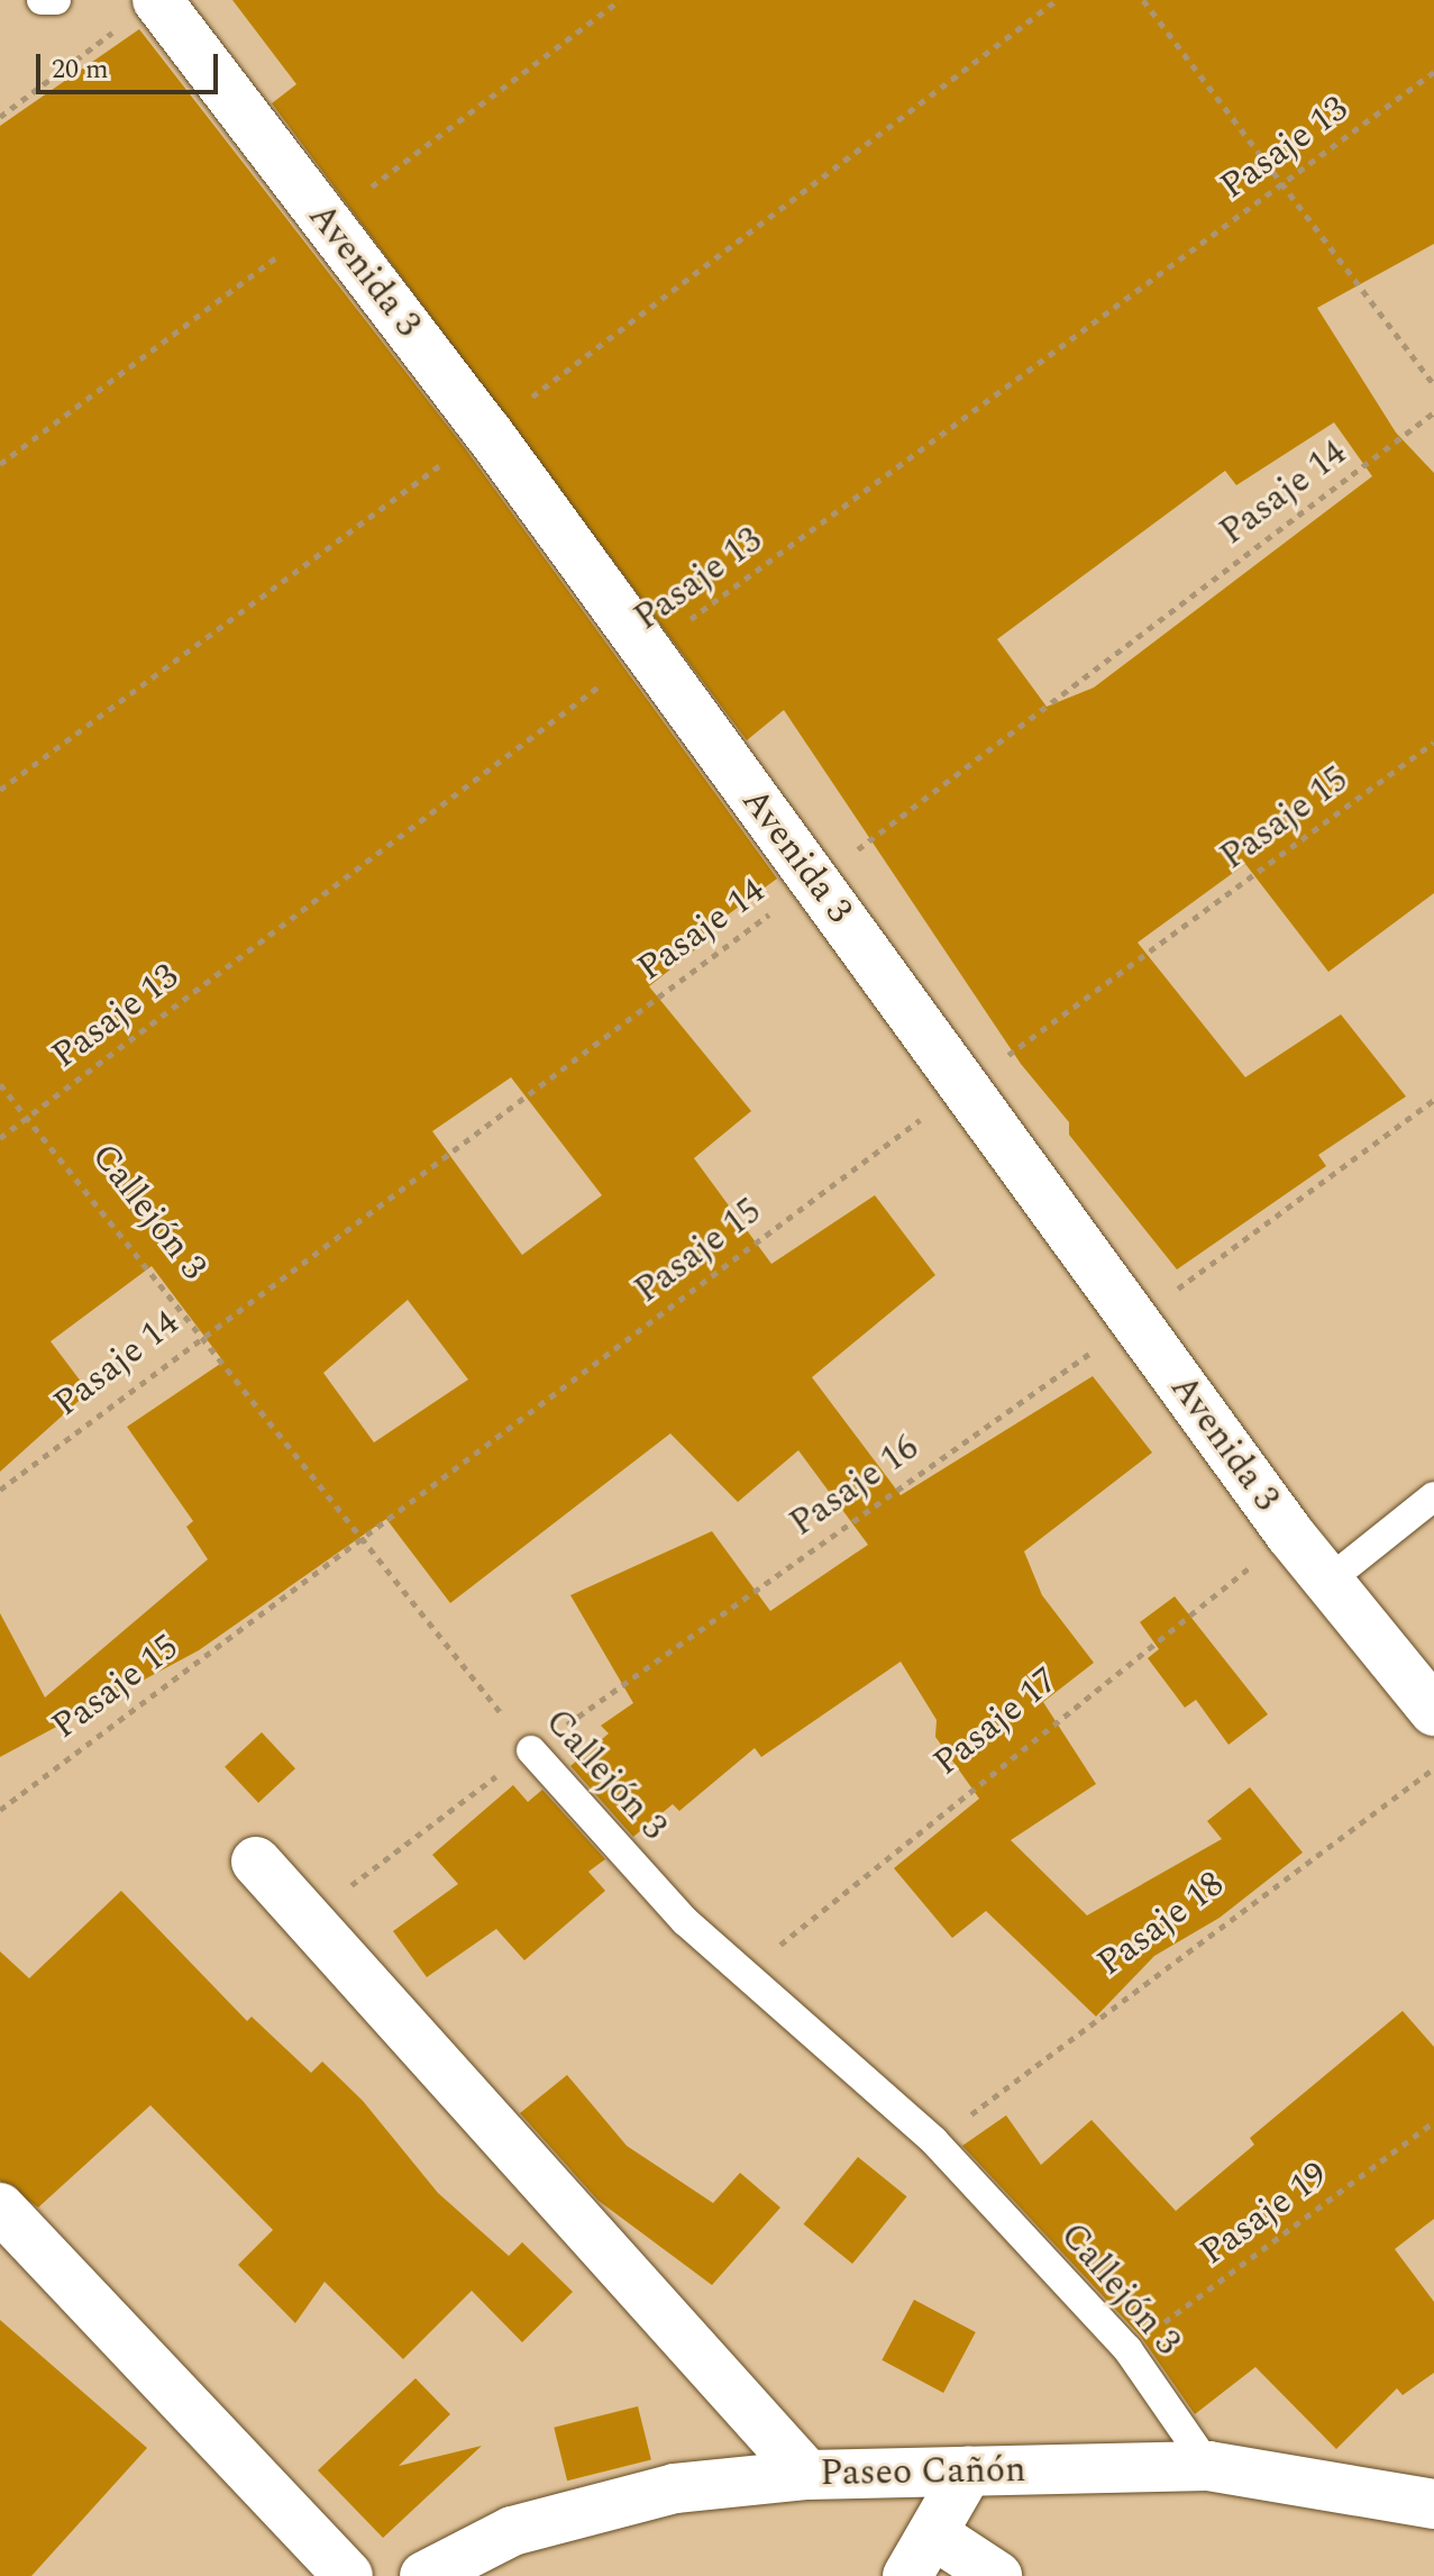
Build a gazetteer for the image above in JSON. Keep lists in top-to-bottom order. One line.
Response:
{"streets":{"street":["Avenida 3","Paseo Cañón"],"lane":["Callejón 3"],"path":["Pasaje 13","Pasaje 14","Pasaje 15","Pasaje 16","Pasaje 17","Pasaje 18","Pasaje 19"]},"crossings":[["Pasaje 13","Avenida 3"],["Pasaje 13","Callejón 3"],["Avenida 3","Pasaje 14"],["Avenida 3","Pasaje 15"],["Avenida 3","Pasaje 16"],["Avenida 3","Pasaje 17"],["Pasaje 14","Callejón 3"],["Pasaje 15","Callejón 3"],["Callejón 3","Pasaje 16"],["Callejón 3","Pasaje 17"],["Callejón 3","Pasaje 18"],["Callejón 3","Pasaje 19"],["Callejón 3","Paseo Cañón"]],"scale_bar":"20 m"}
